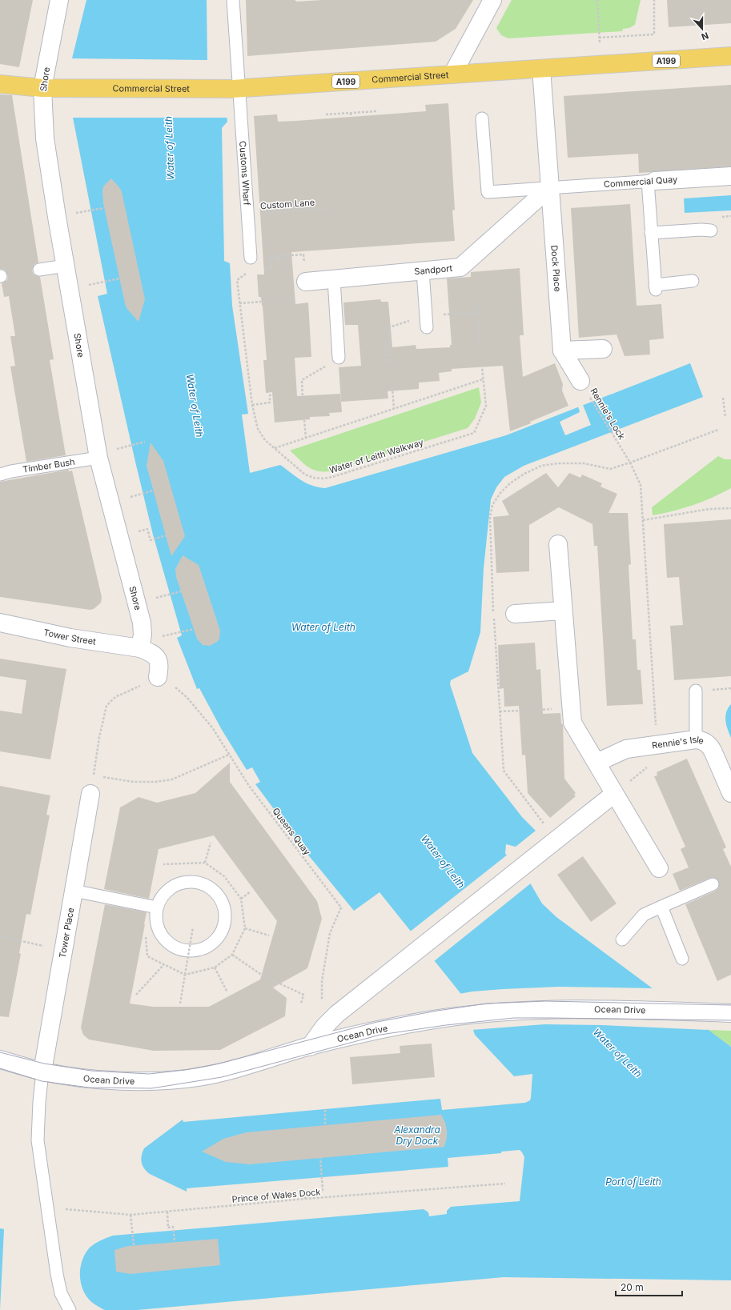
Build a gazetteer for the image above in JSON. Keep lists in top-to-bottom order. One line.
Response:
{"streets":{"main road":["A199","Commercial Street"],"street":["Shore","Commercial Quay","Dock Place","Sandport","Tower Street","Rennie's Isle","Tower Place","Ocean Drive"],"lane":["Customs Wharf","Timber Bush"],"path":["Custom Lane","Rennie's Lock","Water of Leith Walkway","Queens Quay","Prince of Wales Dock"]},"crossings":[["A199","Commercial Street"],["A199","Shore"],["Commercial Street","Shore"],["Commercial Street","Customs Wharf"],["Commercial Street","Dock Place"],["Shore","Timber Bush"],["Shore","Tower Street"],["Customs Wharf","Custom Lane"],["Customs Wharf","Water of Leith Walkway"],["Commercial Quay","Dock Place"],["Commercial Quay","Sandport"],["Dock Place","Sandport"],["Dock Place","Rennie's Lock"],["Rennie's Lock","Rennie's Isle"],["Tower Place","Ocean Drive"]],"water":["Water of Leith","Alexandra Dry Dock","Port of Leith"],"scale_bar":"20 m","north":"bottom"}
